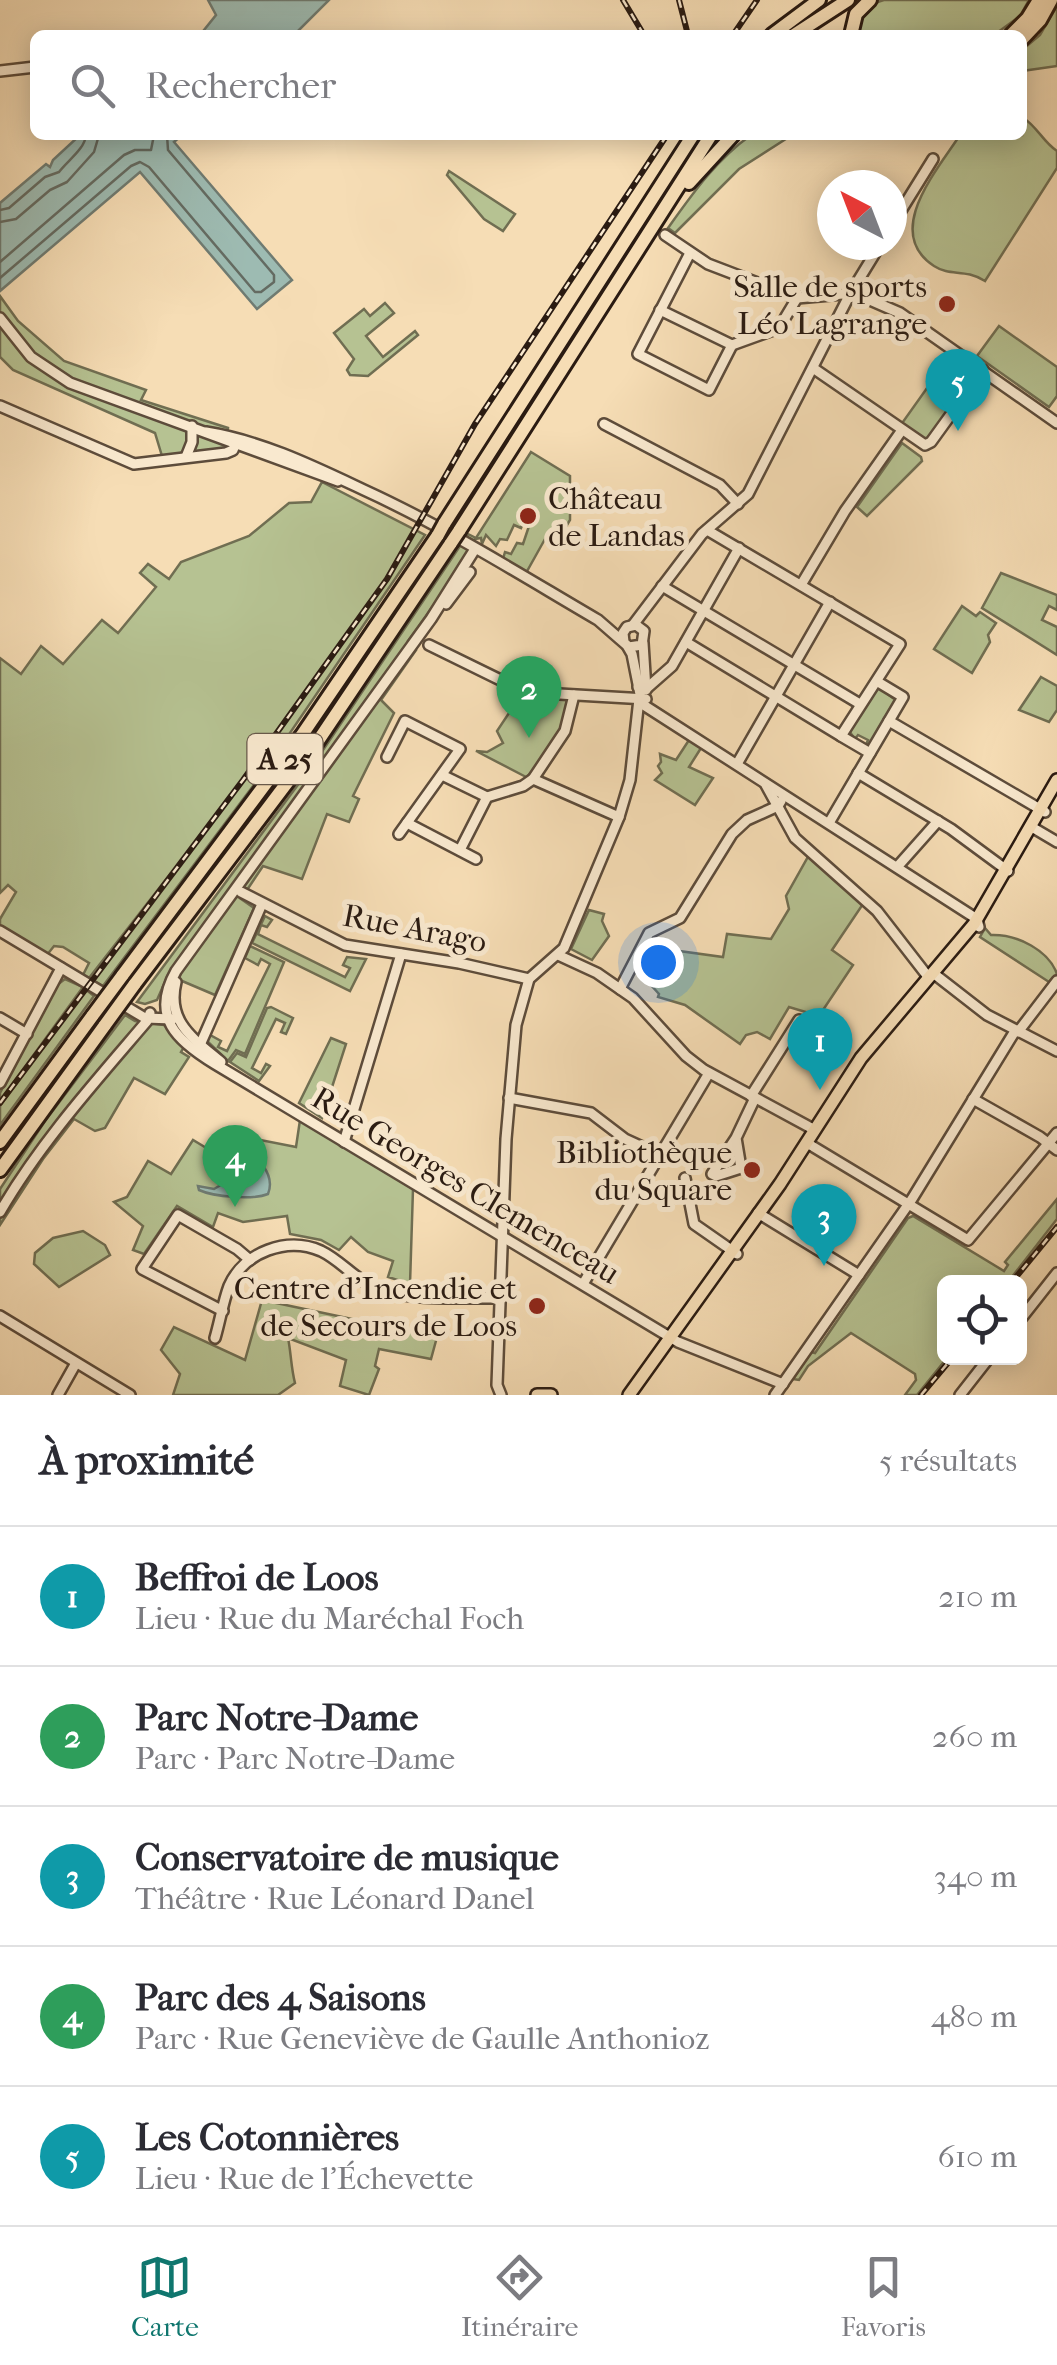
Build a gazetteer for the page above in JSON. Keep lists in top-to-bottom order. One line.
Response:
{"streets":{"highway":["A 25"],"street":["Rue Arago","Rue Georges Clemenceau"]},"places":["Salle de sports Léo Lagrange","Château de Landas","Bibliothèque du Square","Centre d'Incendie et de Secours de Loos"],"north":"top left","page":{"search":"Rechercher","pins":["5","2","1","4","3"],"heading":["À proximité","5 résultats"],"list":[{"mark":"1","name":"Beffroi de Loos","note":"Lieu · Rue du Maréchal Foch","value":"210 m"},{"mark":"2","name":"Parc Notre-Dame","note":"Parc · Parc Notre-Dame","value":"260 m"},{"mark":"3","name":"Conservatoire de musique","note":"Théâtre · Rue Léonard Danel","value":"340 m"},{"mark":"4","name":"Parc des 4 Saisons","note":"Parc · Rue Geneviève de Gaulle Anthonioz","value":"480 m"},{"mark":"5","name":"Les Cotonnières","note":"Lieu · Rue de l'Échevette","value":"610 m"}],"nav":["Carte","Itinéraire","Favoris"]}}
